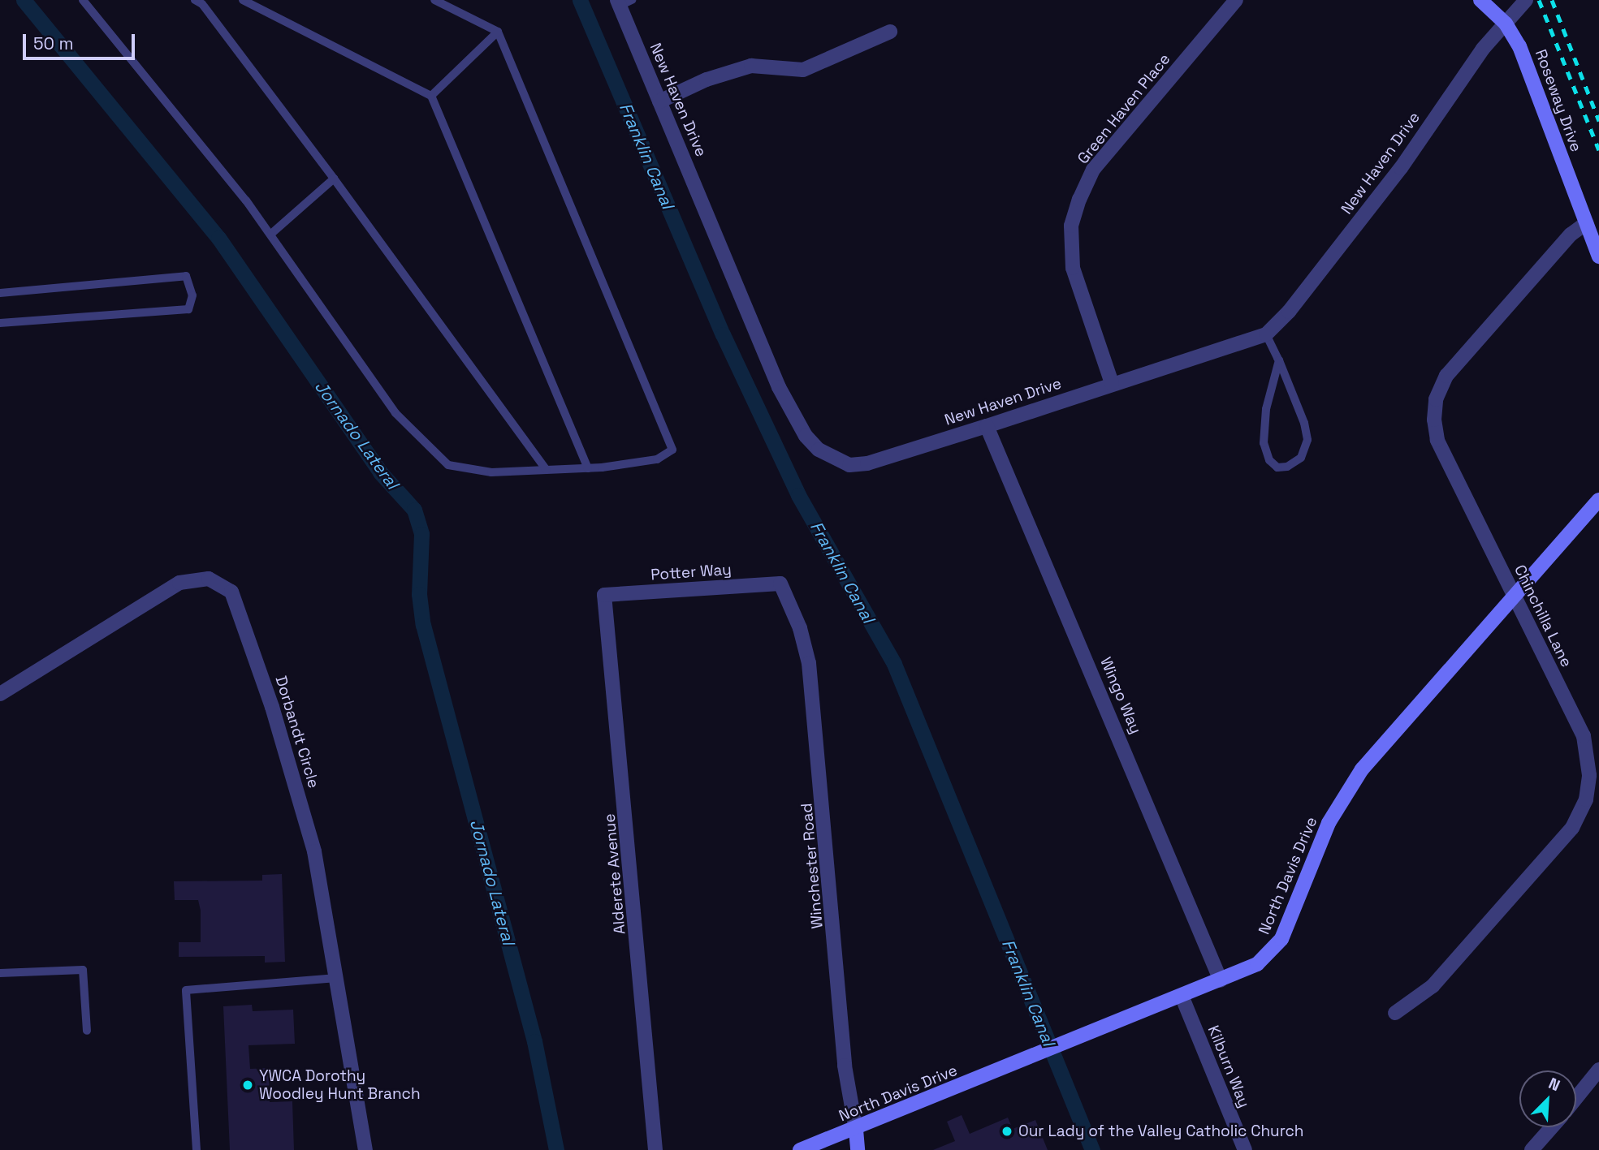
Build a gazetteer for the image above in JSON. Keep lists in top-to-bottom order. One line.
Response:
{"streets":{"street":["New Haven Drive","Roseway Drive","Green Haven Place","Potter Way","Chinchilla Lane","Wingo Way","Dorbandt Circle","Winchester Road","Alderete Avenue","North Davis Drive","Kilburn Way"]},"crossings":[["New Haven Drive","Roseway Drive"],["New Haven Drive","Green Haven Place"],["New Haven Drive","Wingo Way"],["Roseway Drive","Chinchilla Lane"],["Potter Way","Winchester Road"],["Potter Way","Alderete Avenue"],["Chinchilla Lane","North Davis Drive"],["Wingo Way","North Davis Drive"],["Winchester Road","North Davis Drive"],["North Davis Drive","Kilburn Way"]],"water":["Franklin Canal","Jornado Lateral"],"places":["YWCA Dorothy Woodley Hunt Branch","Our Lady of the Valley Catholic Church"],"scale_bar":"50 m","north":"top right"}
